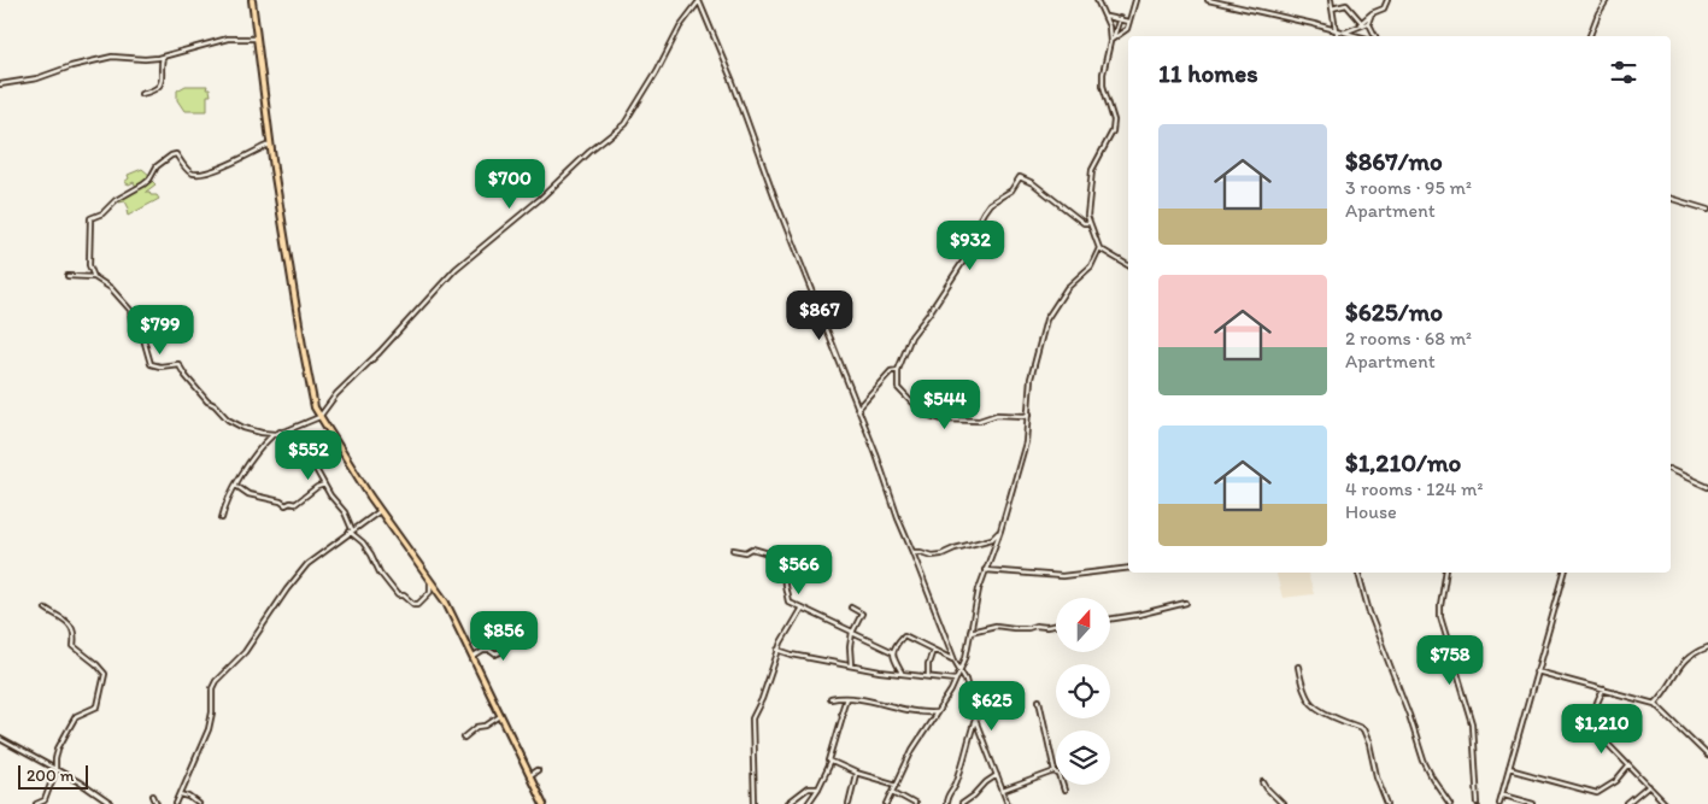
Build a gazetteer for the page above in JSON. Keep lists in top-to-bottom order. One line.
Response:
{"scale_bar":"200 m","north":"top","page":{"heading":"11 homes","list":[{"name":"$867/mo","note":"3 rooms · 95 m² · Apartment"},{"name":"$625/mo","note":"2 rooms · 68 m² · Apartment"},{"name":"$1,210/mo","note":"4 rooms · 124 m² · House"}],"price":["$700","$932","$867","$799","$544","$552","$566","$856","$758","$625","$1,210"],"scale":"200 m"}}
